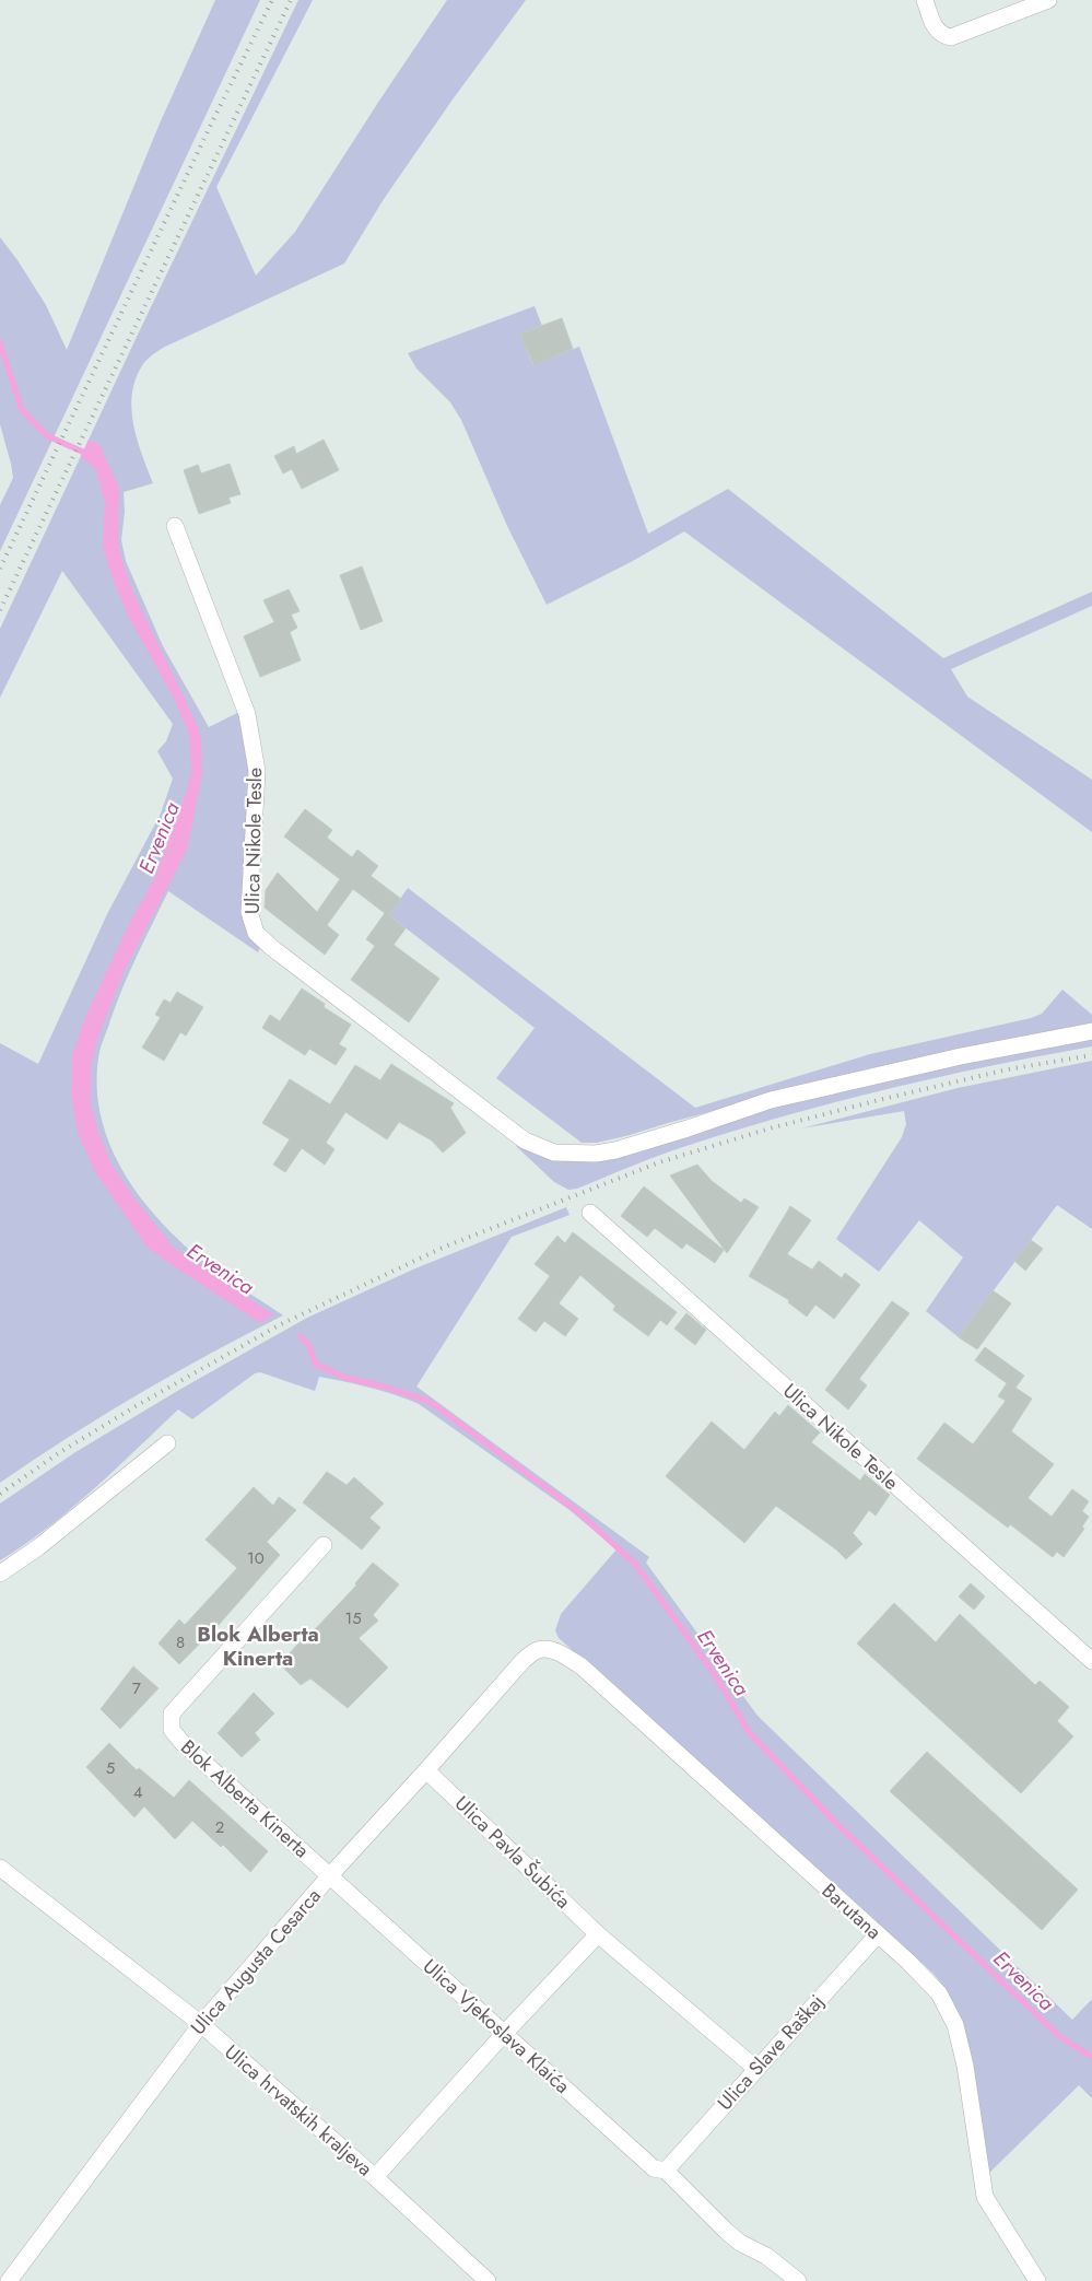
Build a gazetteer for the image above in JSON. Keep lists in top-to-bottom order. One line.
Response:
{"streets":{"street":["Ulica Nikole Tesle","Blok Alberta Kinerta","Ulica Pavla Šubića","Barutana","Ulica Augusta Cesarca","Ulica Vjekoslava Klaića","Ulica Slave Raškaj","Ulica hrvatskih kraljeva"]},"crossings":[["Blok Alberta Kinerta","Ulica Augusta Cesarca"],["Blok Alberta Kinerta","Ulica Vjekoslava Klaića"],["Ulica Pavla Šubića","Ulica Augusta Cesarca"],["Ulica Pavla Šubića","Ulica Slave Raškaj"],["Barutana","Ulica Augusta Cesarca"],["Barutana","Ulica Slave Raškaj"],["Ulica Augusta Cesarca","Ulica Vjekoslava Klaića"],["Ulica Augusta Cesarca","Ulica hrvatskih kraljeva"],["Ulica Vjekoslava Klaića","Ulica Slave Raškaj"]],"districts":["Blok Alberta Kinerta"],"water":["Ervenica"],"house_numbers":["10","15","8","7","5","4","2"]}
